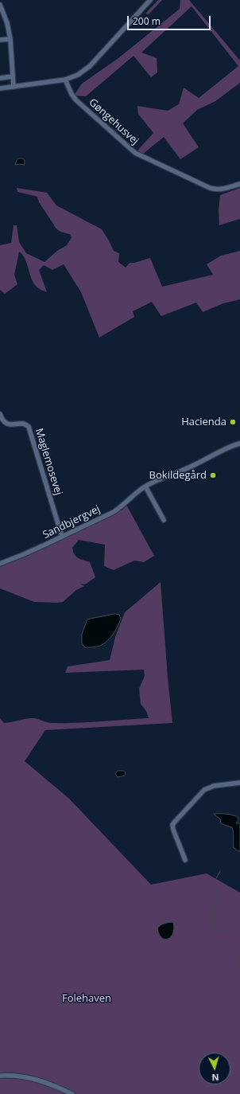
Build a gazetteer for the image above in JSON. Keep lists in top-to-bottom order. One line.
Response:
{"streets":{"street":["Gøngehusvej","Maglemosevej","Sandbjergvej"]},"crossings":[["Maglemosevej","Sandbjergvej"]],"parks":["Folehaven"],"places":["Hacienda","Bokildegård"],"scale_bar":"200 m","north":"bottom"}
